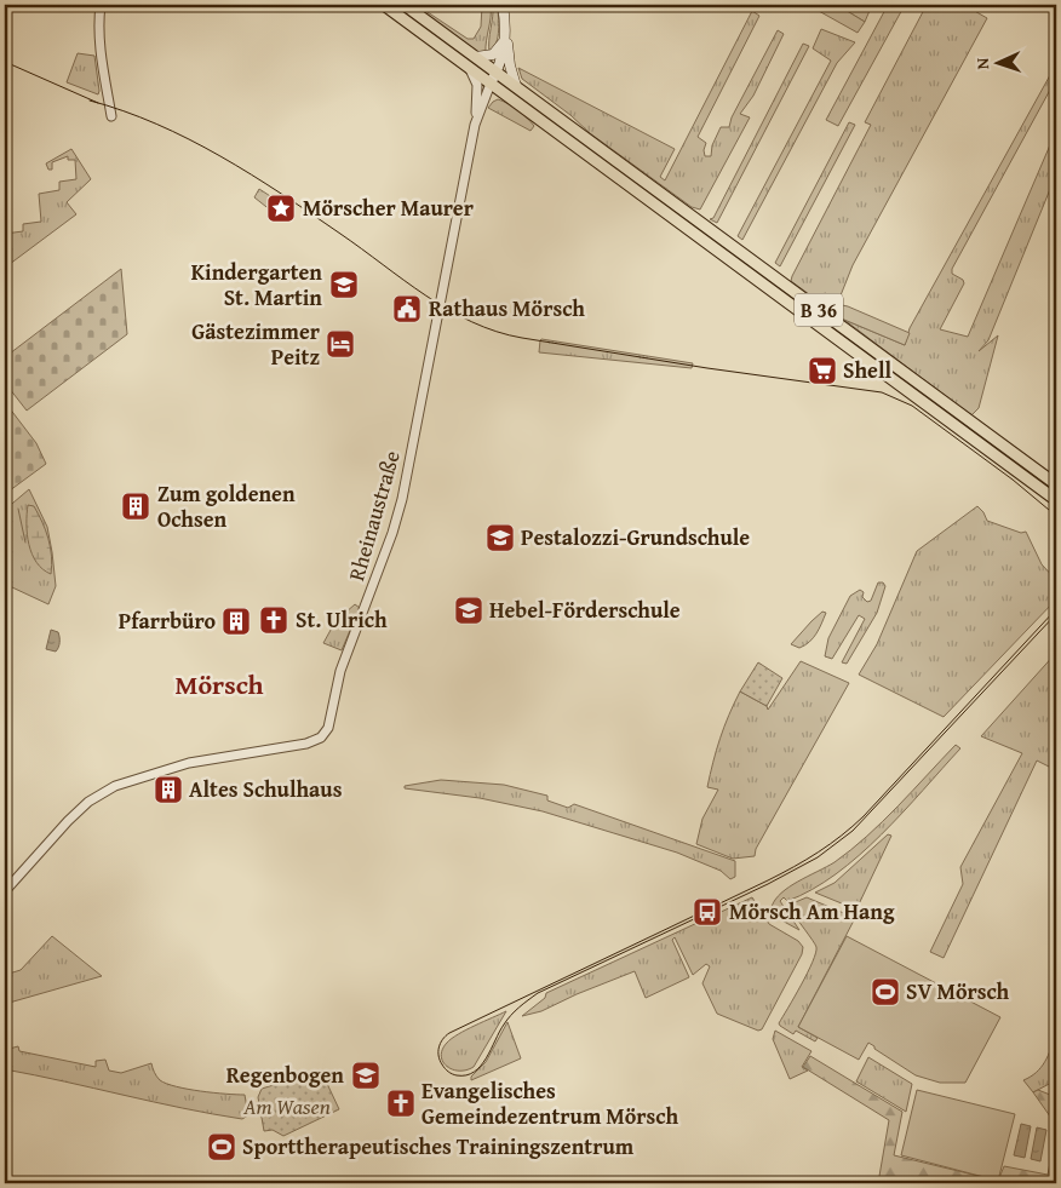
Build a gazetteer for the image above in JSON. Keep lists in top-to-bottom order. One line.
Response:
{"streets":{"main road":["B 36"],"street":["Rheinaustraße"]},"crossings":[["B 36","Rheinaustraße"]],"districts":["Mörsch"],"parks":["Am Wasen"],"places":{"place":["Mörscher Maurer"],"school or university":["Kindergarten St. Martin","Pestalozzi-Grundschule","Hebel-Förderschule","Regenbogen"],"public building":["Rathaus Mörsch"],"hotel":["Gästezimmer Peitz"],"supermarket":["Shell"],"building":["Zum goldenen Ochsen","Pfarrbüro","Altes Schulhaus"],"church":["St. Ulrich","Evangelisches Gemeindezentrum Mörsch"],"bus stop":["Mörsch Am Hang"],"sports":["SV Mörsch","Sporttherapeutisches Trainingszentrum"]},"north":"left"}
